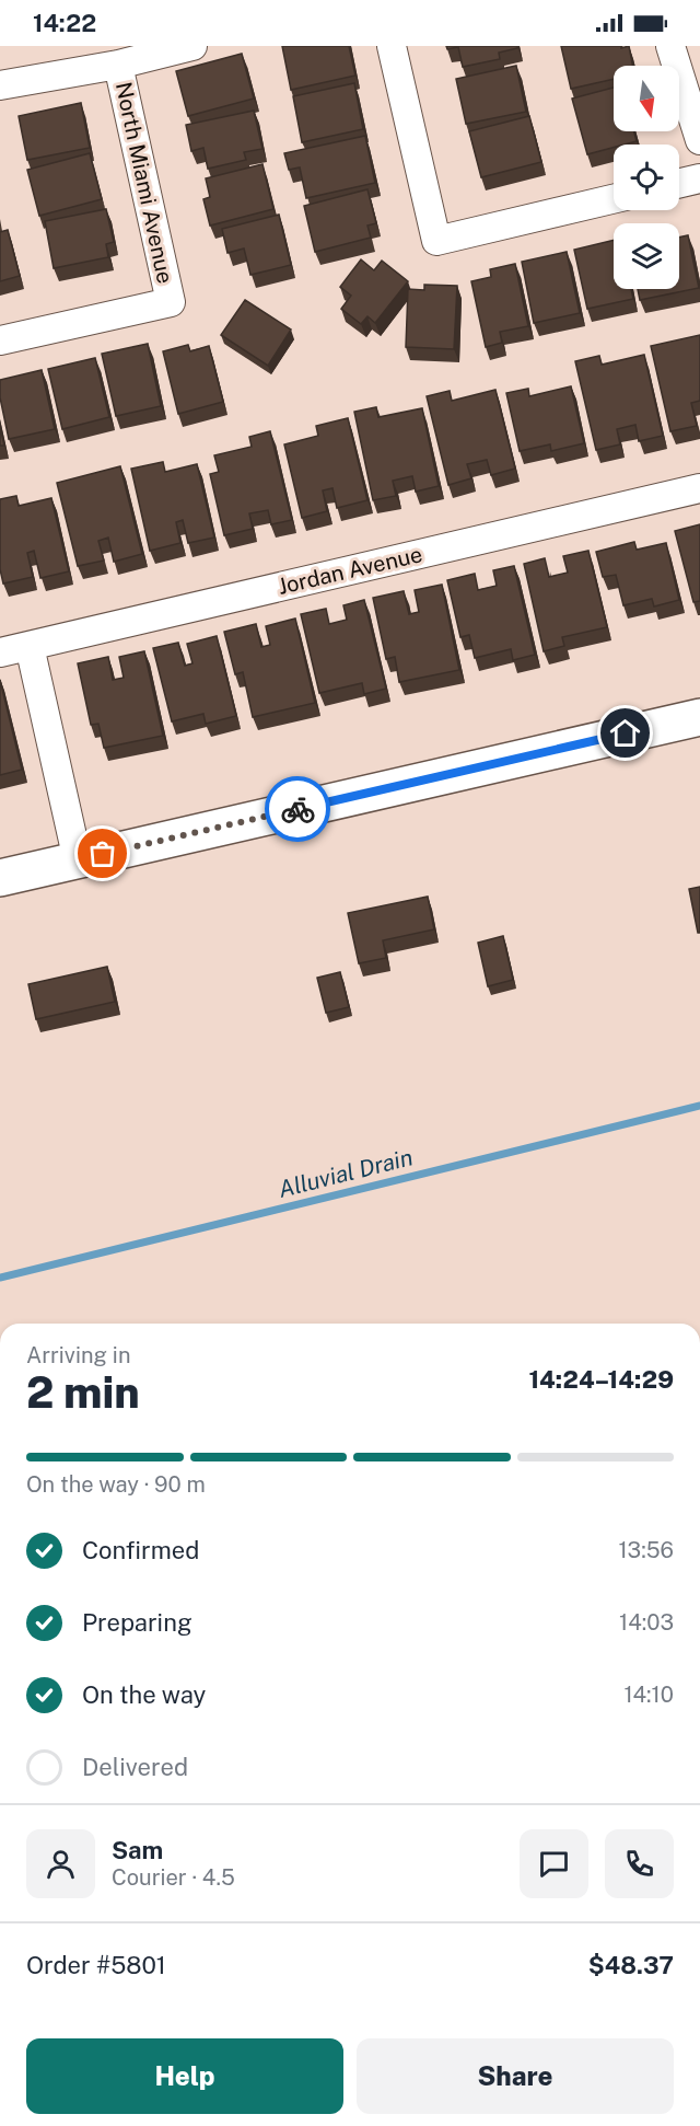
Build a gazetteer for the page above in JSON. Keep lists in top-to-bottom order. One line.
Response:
{"streets":{"street":["North Miami Avenue","Jordan Avenue"]},"water":["Alluvial Drain"],"north":"bottom","page":{"status":"14:22","heading":["2 min","Arriving in","14:24–14:29"],"panel":["Sam","Courier · 4.5","Order #5801","$48.37"],"bar":"On the way · 90 m","list":[["Confirmed","13:56"],["Preparing","14:03"],["On the way","14:10"],"Delivered"],"buttons":["Help","Share"]}}
